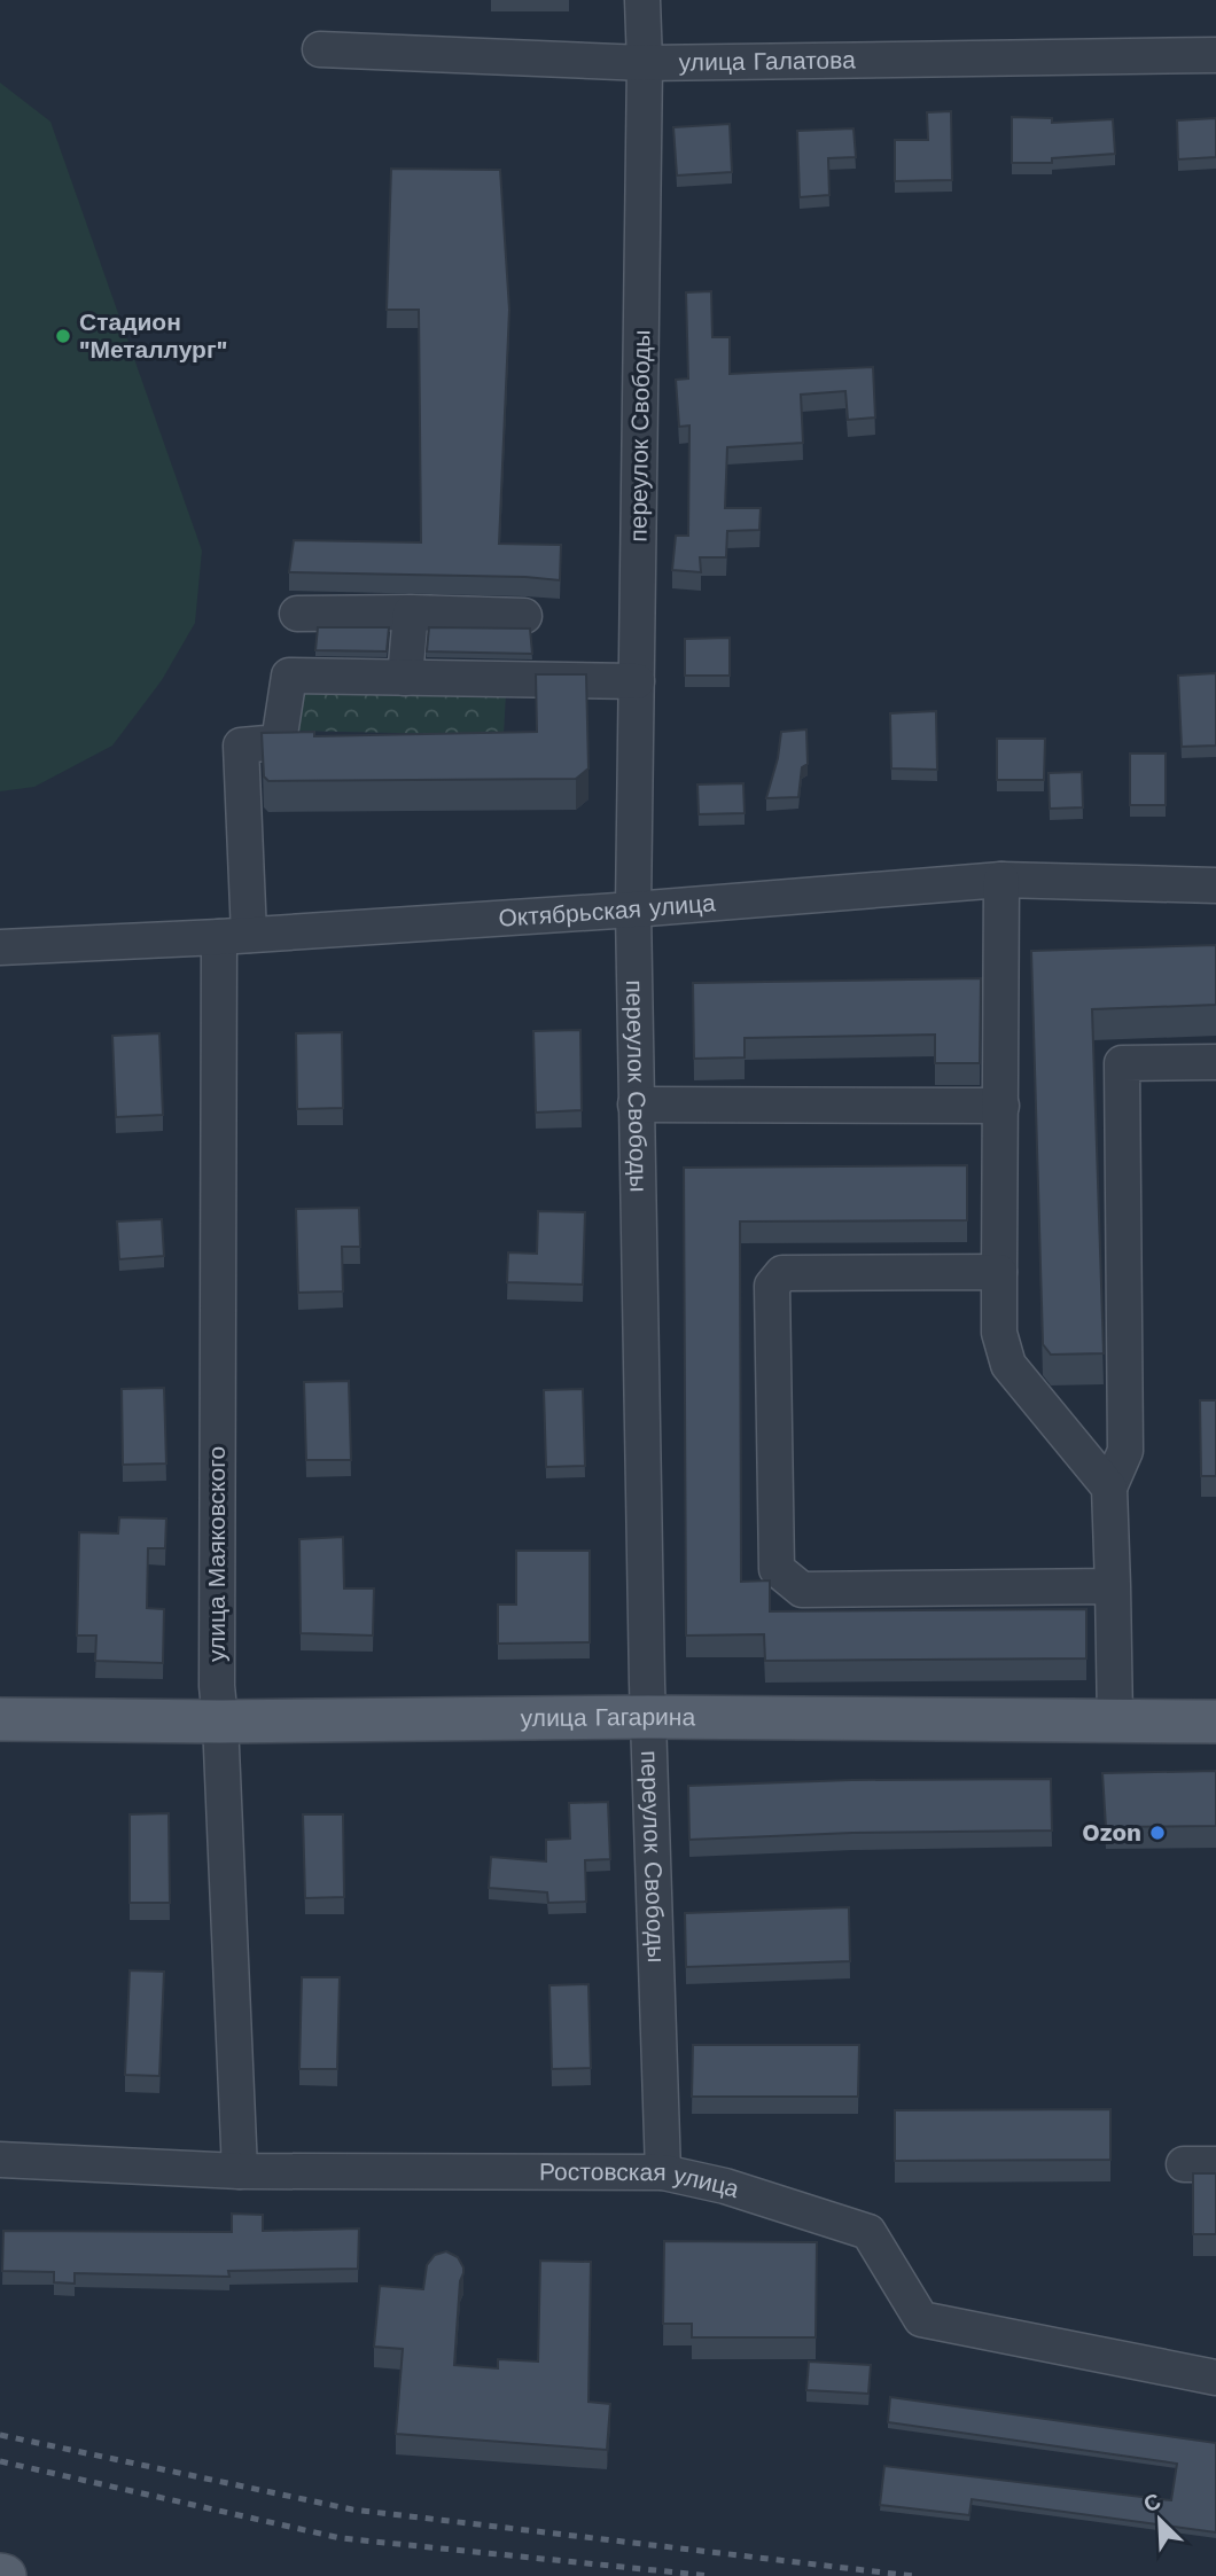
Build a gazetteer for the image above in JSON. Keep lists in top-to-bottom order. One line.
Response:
{"streets":{"main road":["улица Гагарина"],"street":["улица Галатова","переулок Свободы","Октябрьская улица","улица Маяковского","Ростовская улица"]},"crossings":[["улица Галатова","переулок Свободы"],["переулок Свободы","Октябрьская улица"],["переулок Свободы","улица Гагарина"],["переулок Свободы","Ростовская улица"],["Октябрьская улица","улица Маяковского"],["улица Маяковского","улица Гагарина"],["улица Маяковского","Ростовская улица"]],"places":["Стадион \"Металлург\"","Ozon"],"north":"top left"}
